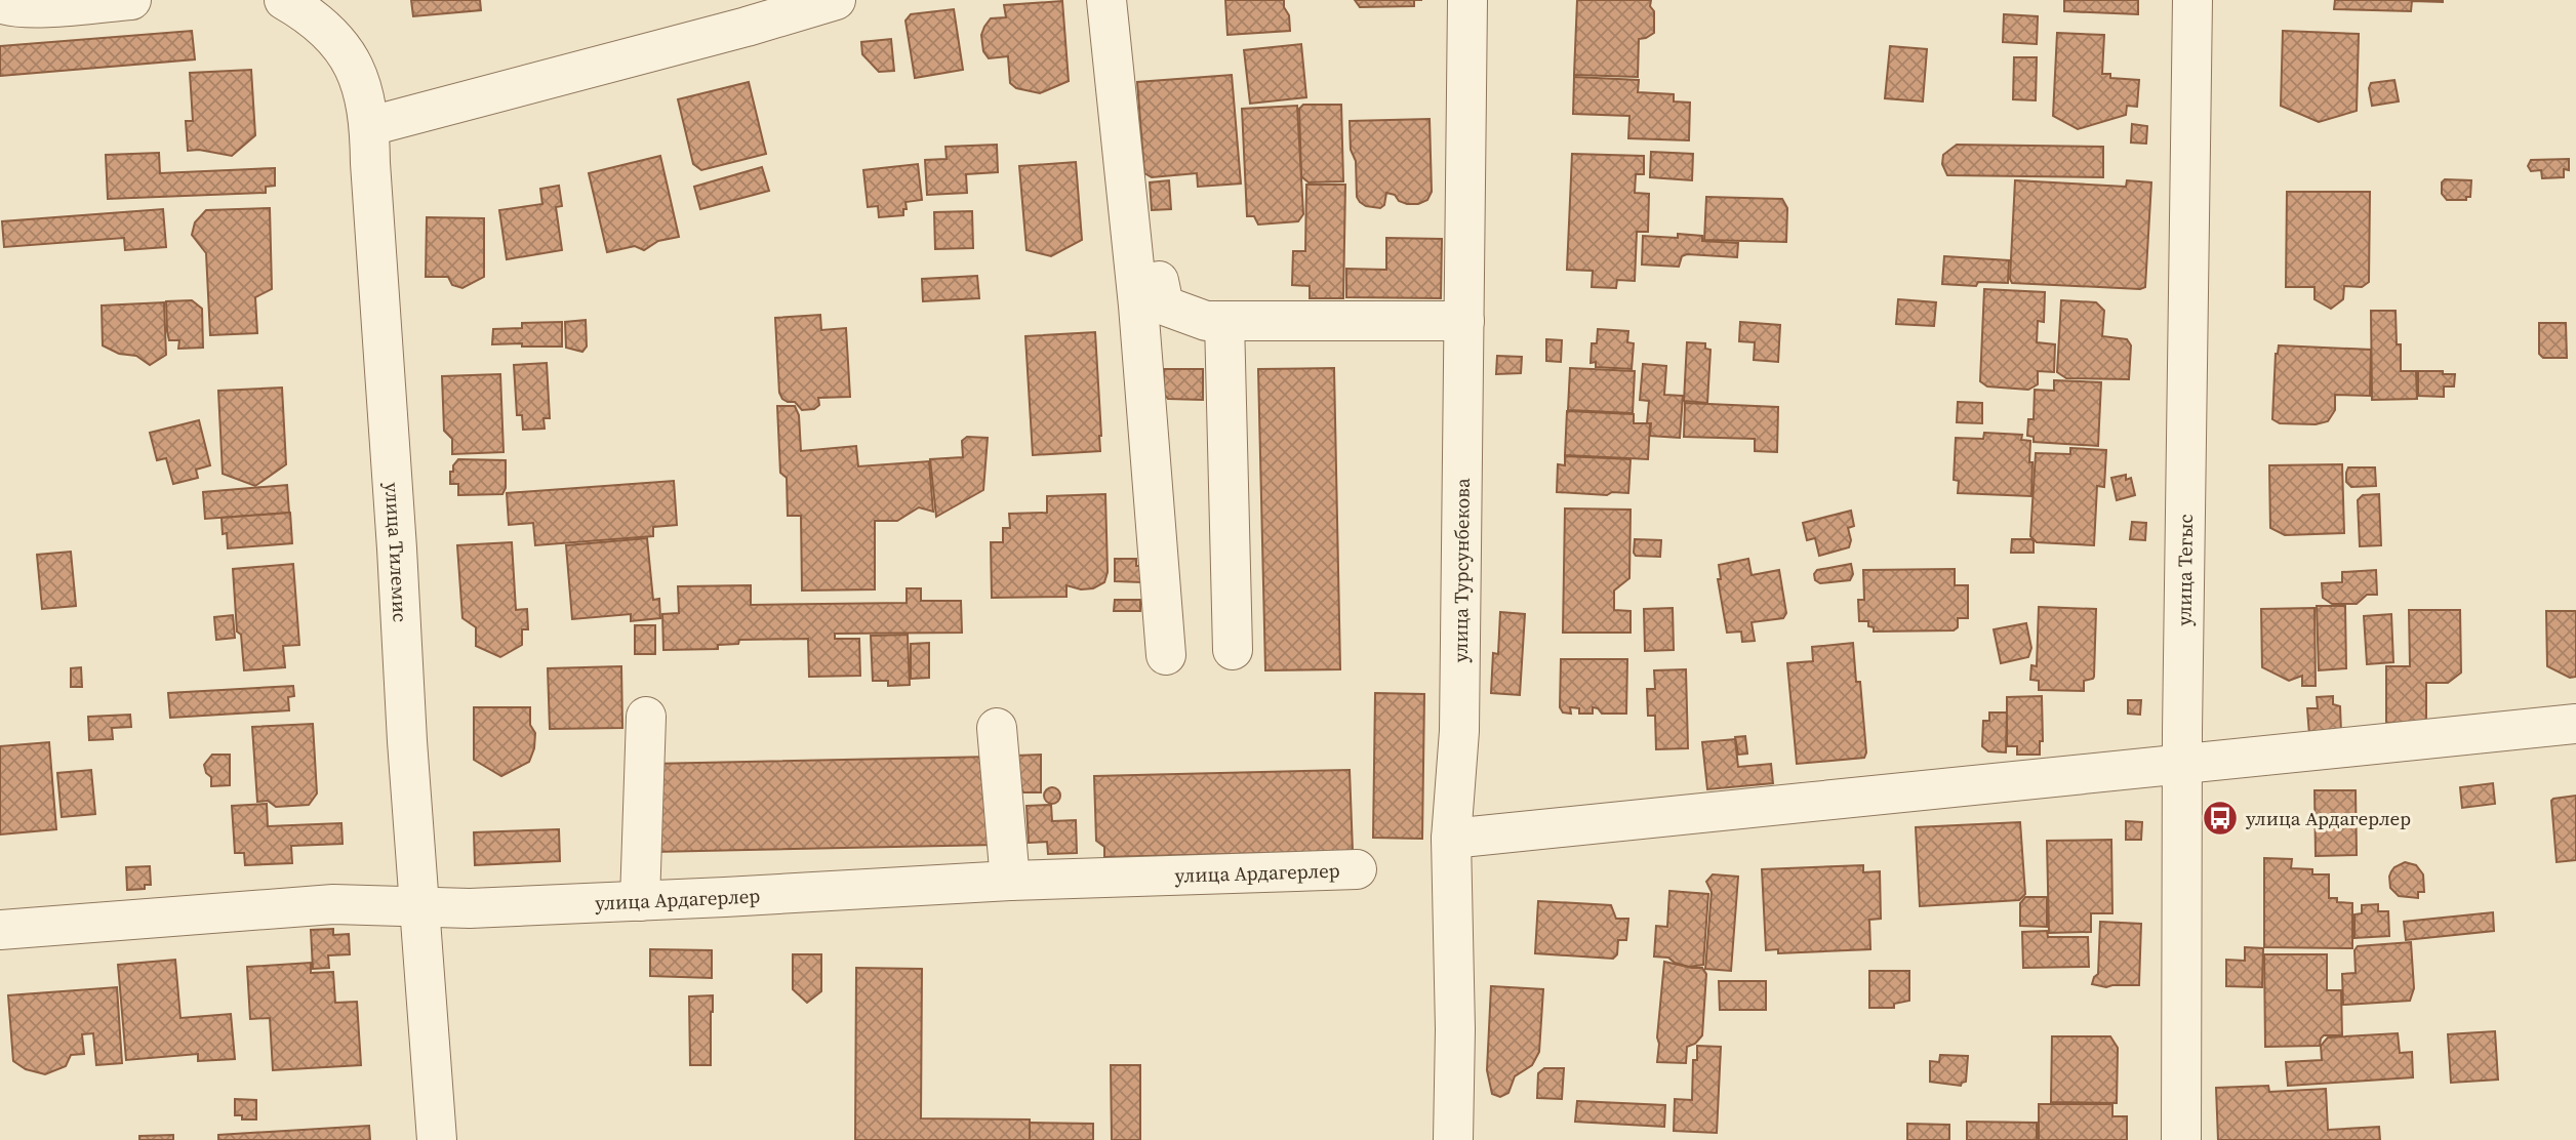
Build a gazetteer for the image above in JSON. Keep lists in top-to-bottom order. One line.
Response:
{"streets":{"street":["улица Тилемис","улица Турсунбекова","улица Тегыс","улица Ардагерлер"]},"crossings":[["улица Тилемис","улица Ардагерлер"]],"places":{"bus stop":["улица Ардагерлер"]}}
